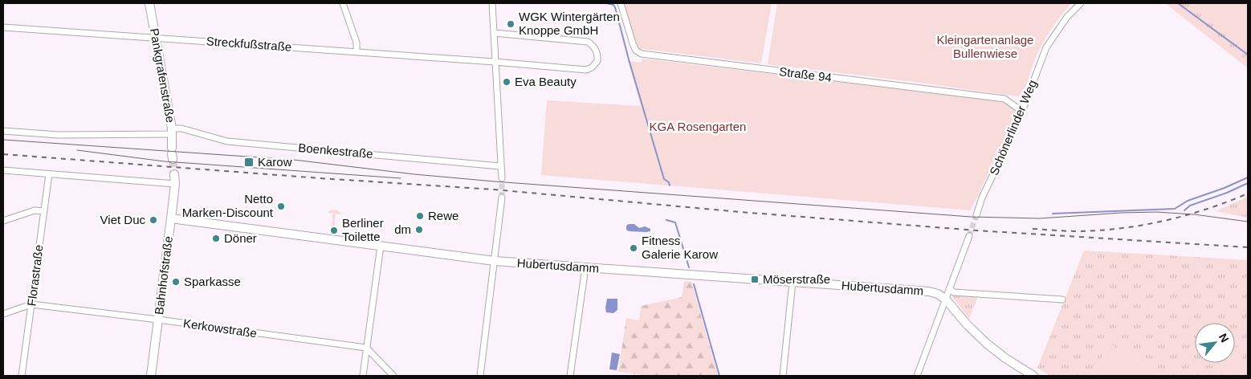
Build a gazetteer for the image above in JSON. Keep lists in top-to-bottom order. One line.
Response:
{"streets":{"street":["Streckfußstraße","Straße 94","Pankgrafenstraße","Schönerlinder Weg","Boenkestraße","Hubertusdamm","Florastraße","Bahnhofstraße","Kerkowstraße"]},"crossings":[["Streckfußstraße","Pankgrafenstraße"],["Straße 94","Schönerlinder Weg"],["Pankgrafenstraße","Boenkestraße"],["Hubertusdamm","Bahnhofstraße"],["Florastraße","Kerkowstraße"],["Bahnhofstraße","Kerkowstraße"]],"parks":["Kleingartenanlage Bullenwiese","KGA Rosengarten"],"places":{"other":["WGK Wintergärten Knoppe GmbH","Eva Beauty","Netto Marken-Discount","Rewe","Viet Duc","dm","Berliner Toilette","Döner","Fitness Galerie Karow","Sparkasse"],"transit":["Karow","Möserstraße"]},"north":"top right"}
